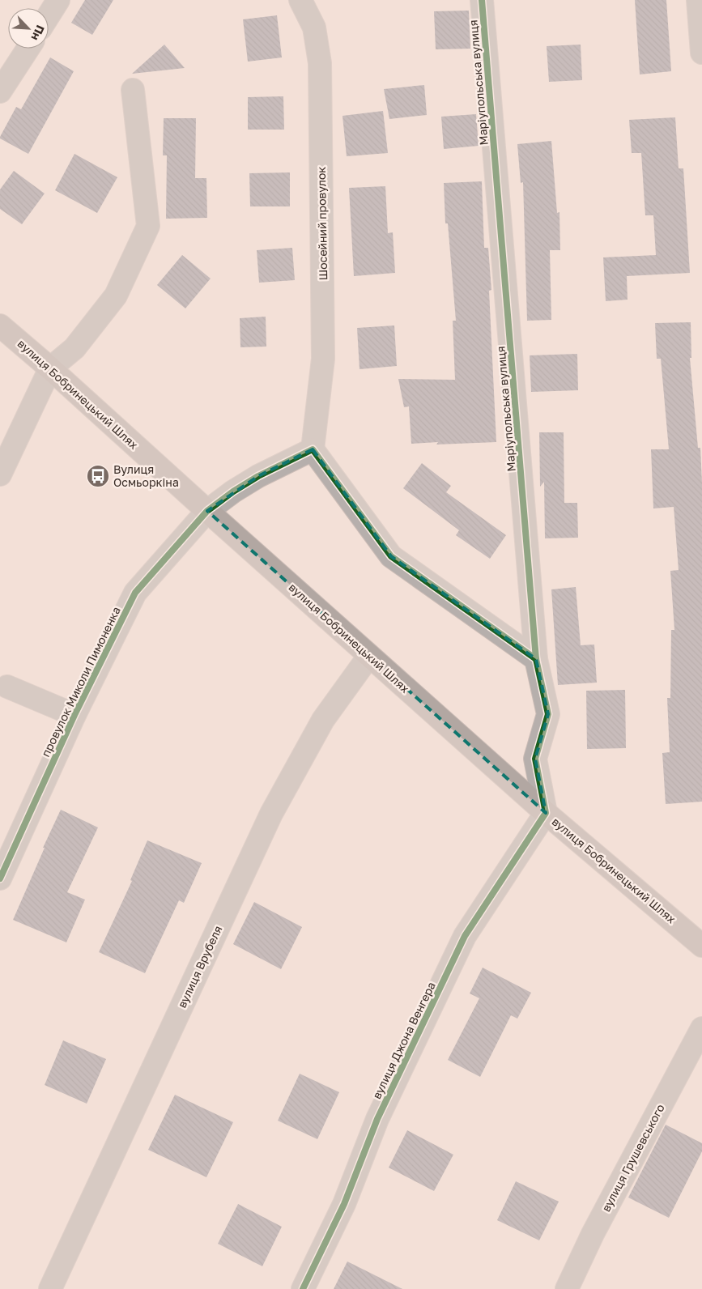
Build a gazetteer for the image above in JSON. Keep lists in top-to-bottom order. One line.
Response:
{"streets":{"main road":["вулиця Бобринецький Шлях"],"street":["Маріупольська вулиця","Шосейний провулок","провулок Миколи Пимоненка","вулиця Врубеля","вулиця Джона Венгера","вулиця Грушевського"]},"crossings":[["Маріупольська вулиця","вулиця Бобринецький Шлях"],["Маріупольська вулиця","вулиця Джона Венгера"],["Шосейний провулок","провулок Миколи Пимоненка"],["вулиця Бобринецький Шлях","провулок Миколи Пимоненка"],["вулиця Бобринецький Шлях","вулиця Врубеля"],["вулиця Бобринецький Шлях","вулиця Джона Венгера"]],"places":{"bus stop":["Вулиця Осмьоркіна"]},"north":"bottom right"}
